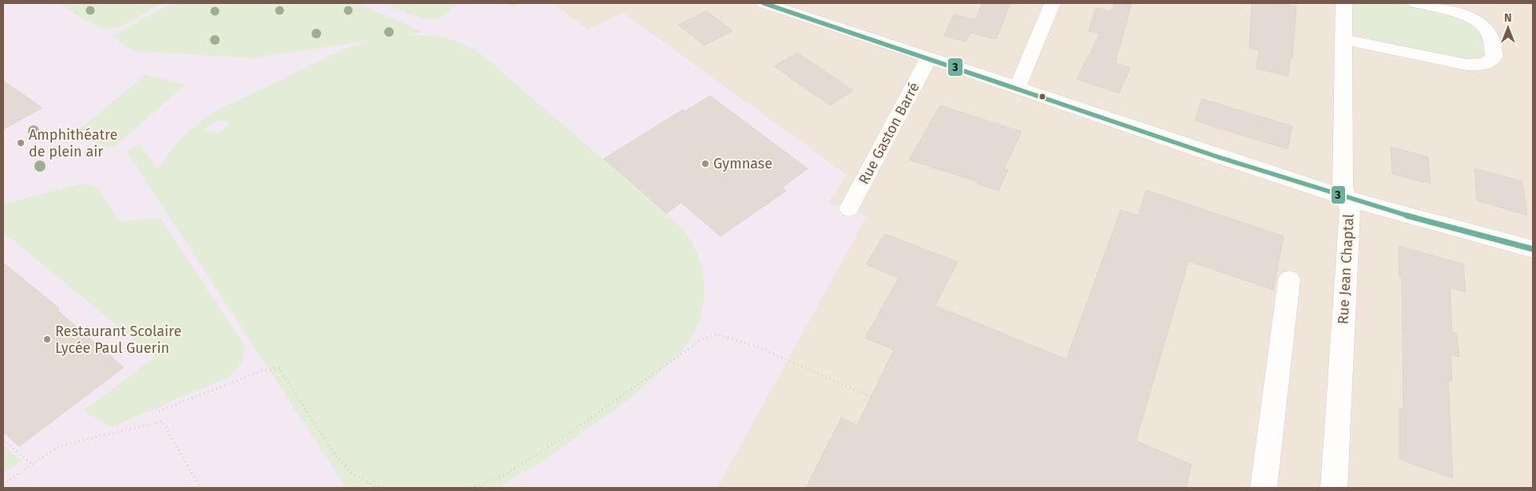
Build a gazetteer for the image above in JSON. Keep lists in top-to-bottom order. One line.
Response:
{"streets":{"street":["Rue Gaston Barré","Rue Jean Chaptal"]},"places":["Amphithéatre de plein air","Gymnase","Restaurant Scolaire Lycée Paul Guerin"],"lines":["transit line 3"],"north":"top"}
